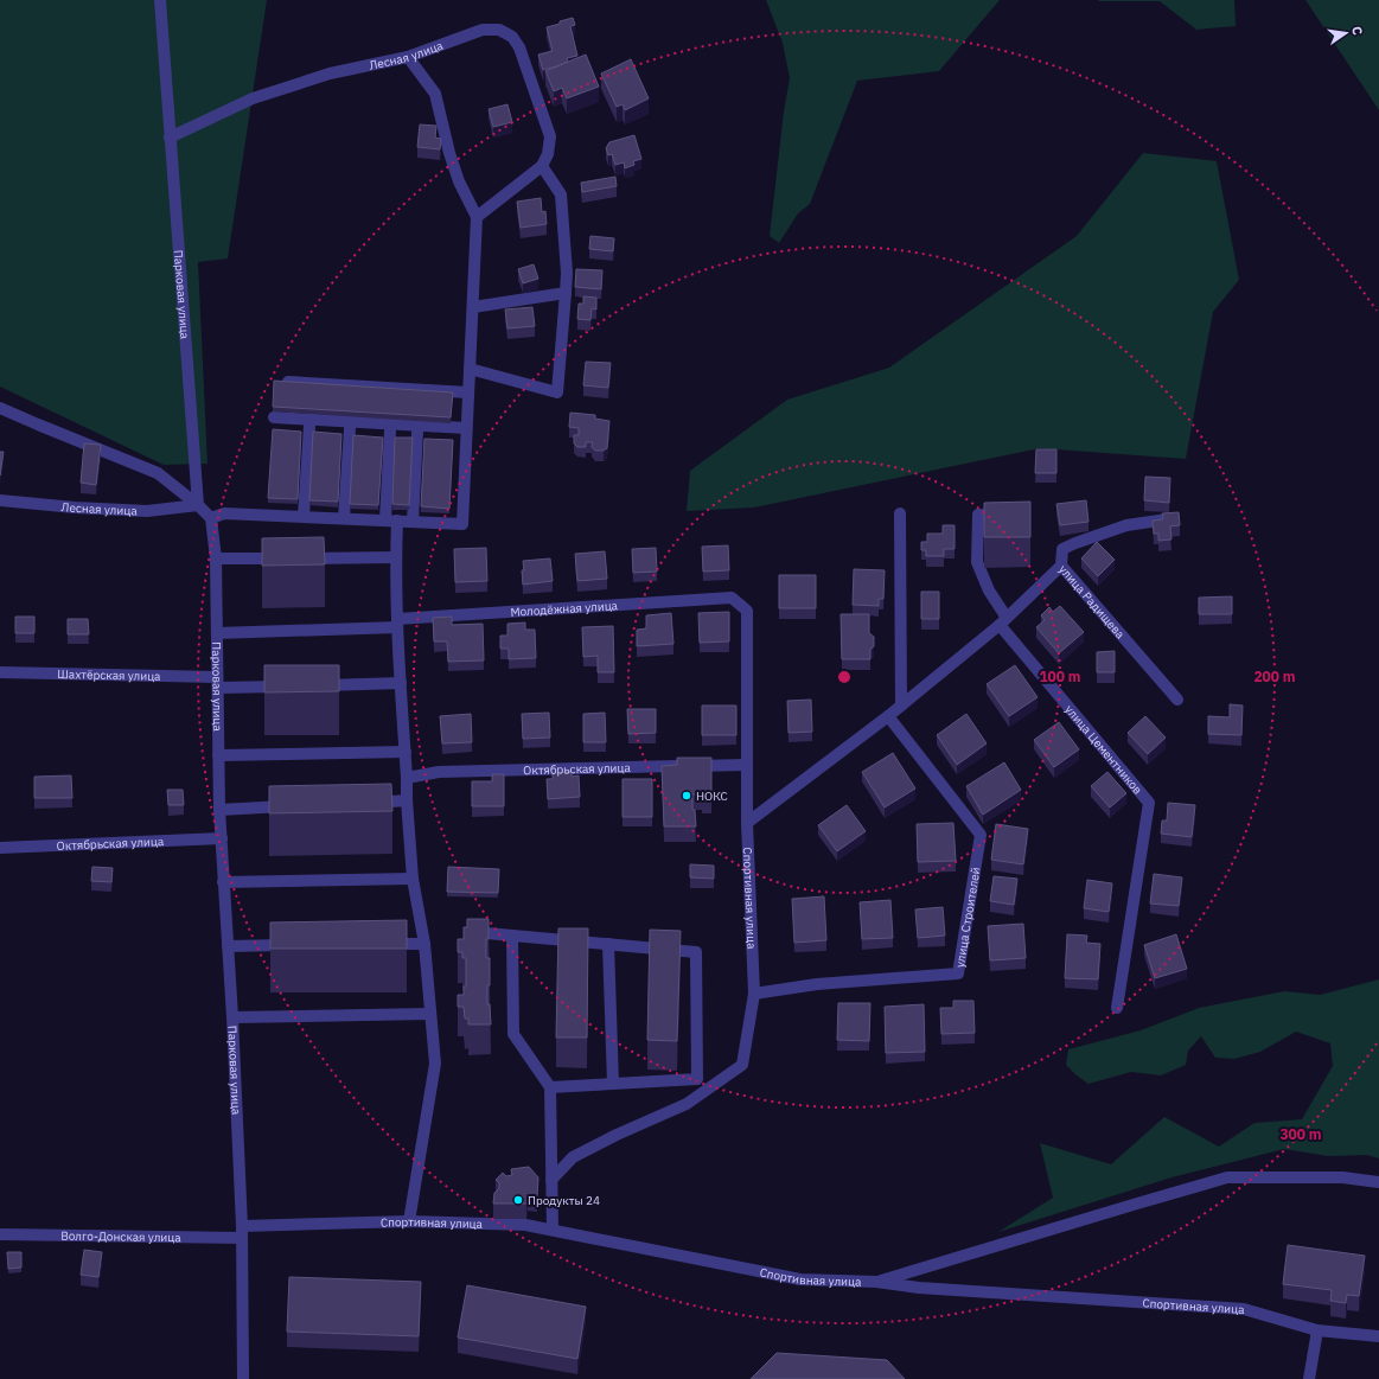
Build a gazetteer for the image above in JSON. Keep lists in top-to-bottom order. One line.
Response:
{"streets":{"street":["Лесная улица","Парковая улица","улица Радищева","Молодёжная улица","Шахтёрская улица","улица Цементников","Октябрьская улица","Спортивная улица","улица Строителей","Волго-Донская улица"]},"crossings":[["Лесная улица","Парковая улица"],["Парковая улица","Молодёжная улица"],["Парковая улица","Шахтёрская улица"],["Парковая улица","Октябрьская улица"],["Парковая улица","Спортивная улица"],["Парковая улица","Волго-Донская улица"],["Молодёжная улица","Спортивная улица"],["Октябрьская улица","Спортивная улица"],["Спортивная улица","улица Строителей"],["Спортивная улица","Волго-Донская улица"]],"places":["НОКС","Продукты 24"],"north":"right","rings":["100 m","200 m","300 m"]}
